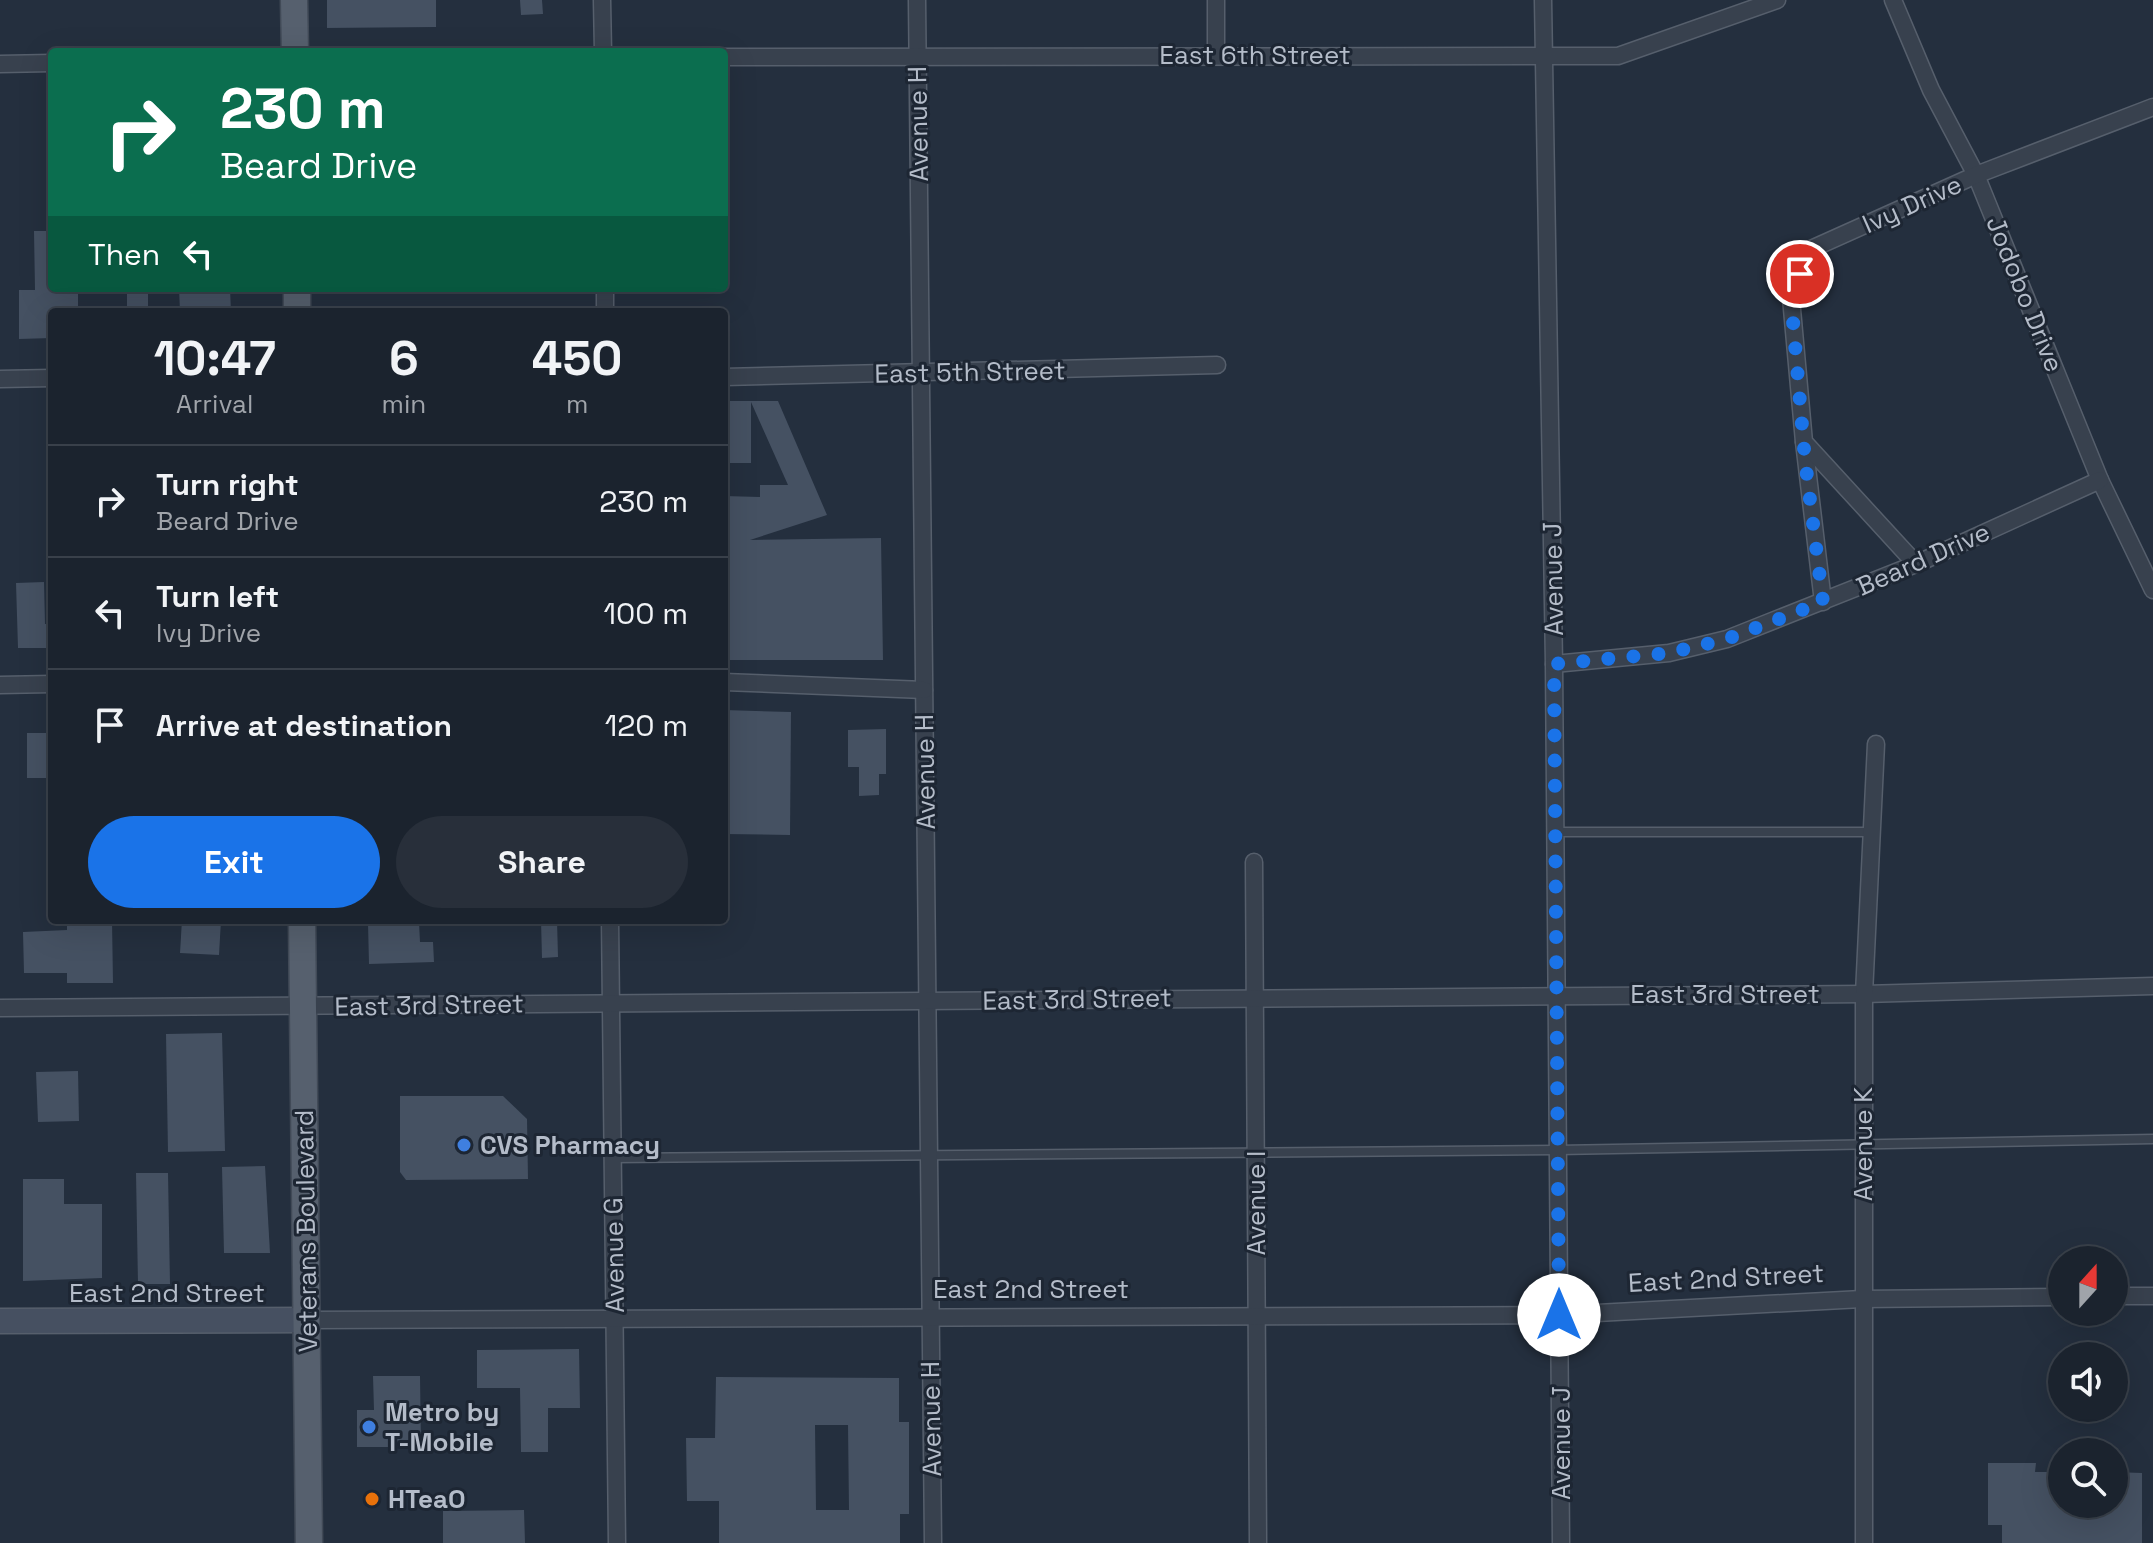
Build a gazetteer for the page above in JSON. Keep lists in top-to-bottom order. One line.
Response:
{"streets":{"main road":["Veterans Boulevard"],"street":["East 6th Street","Avenue H","Ivy Drive","Jodobo Drive","East 5th Street","Beard Drive","Avenue J","East 3rd Street","Avenue K","Avenue I","Avenue G","East 2nd Street"]},"crossings":[["East 6th Street","Avenue H"],["East 6th Street","Avenue J"],["Avenue H","East 5th Street"],["Avenue H","East 3rd Street"],["Avenue H","East 2nd Street"],["Ivy Drive","Jodobo Drive"],["Ivy Drive","Beard Drive"],["Jodobo Drive","Beard Drive"],["Beard Drive","Avenue J"],["Avenue J","East 3rd Street"],["Avenue J","East 2nd Street"],["East 3rd Street","Avenue K"],["East 3rd Street","Avenue I"],["East 3rd Street","Veterans Boulevard"],["East 3rd Street","Avenue G"],["Avenue K","East 2nd Street"],["Avenue I","East 2nd Street"],["Veterans Boulevard","East 2nd Street"],["Avenue G","East 2nd Street"]],"places":["CVS Pharmacy","Metro by T-Mobile","HTeaO"],"north":"top","page":{"turn":["230 m","Beard Drive"],"then":"Then","eta":["10:47","Arrival","6","min","450","m"],"list":[{"name":"Turn right","note":"Beard Drive","value":"230 m"},{"name":"Turn left","note":"Ivy Drive","value":"100 m"},{"name":"Arrive at destination","value":"120 m"}],"buttons":["Exit","Share"]}}
